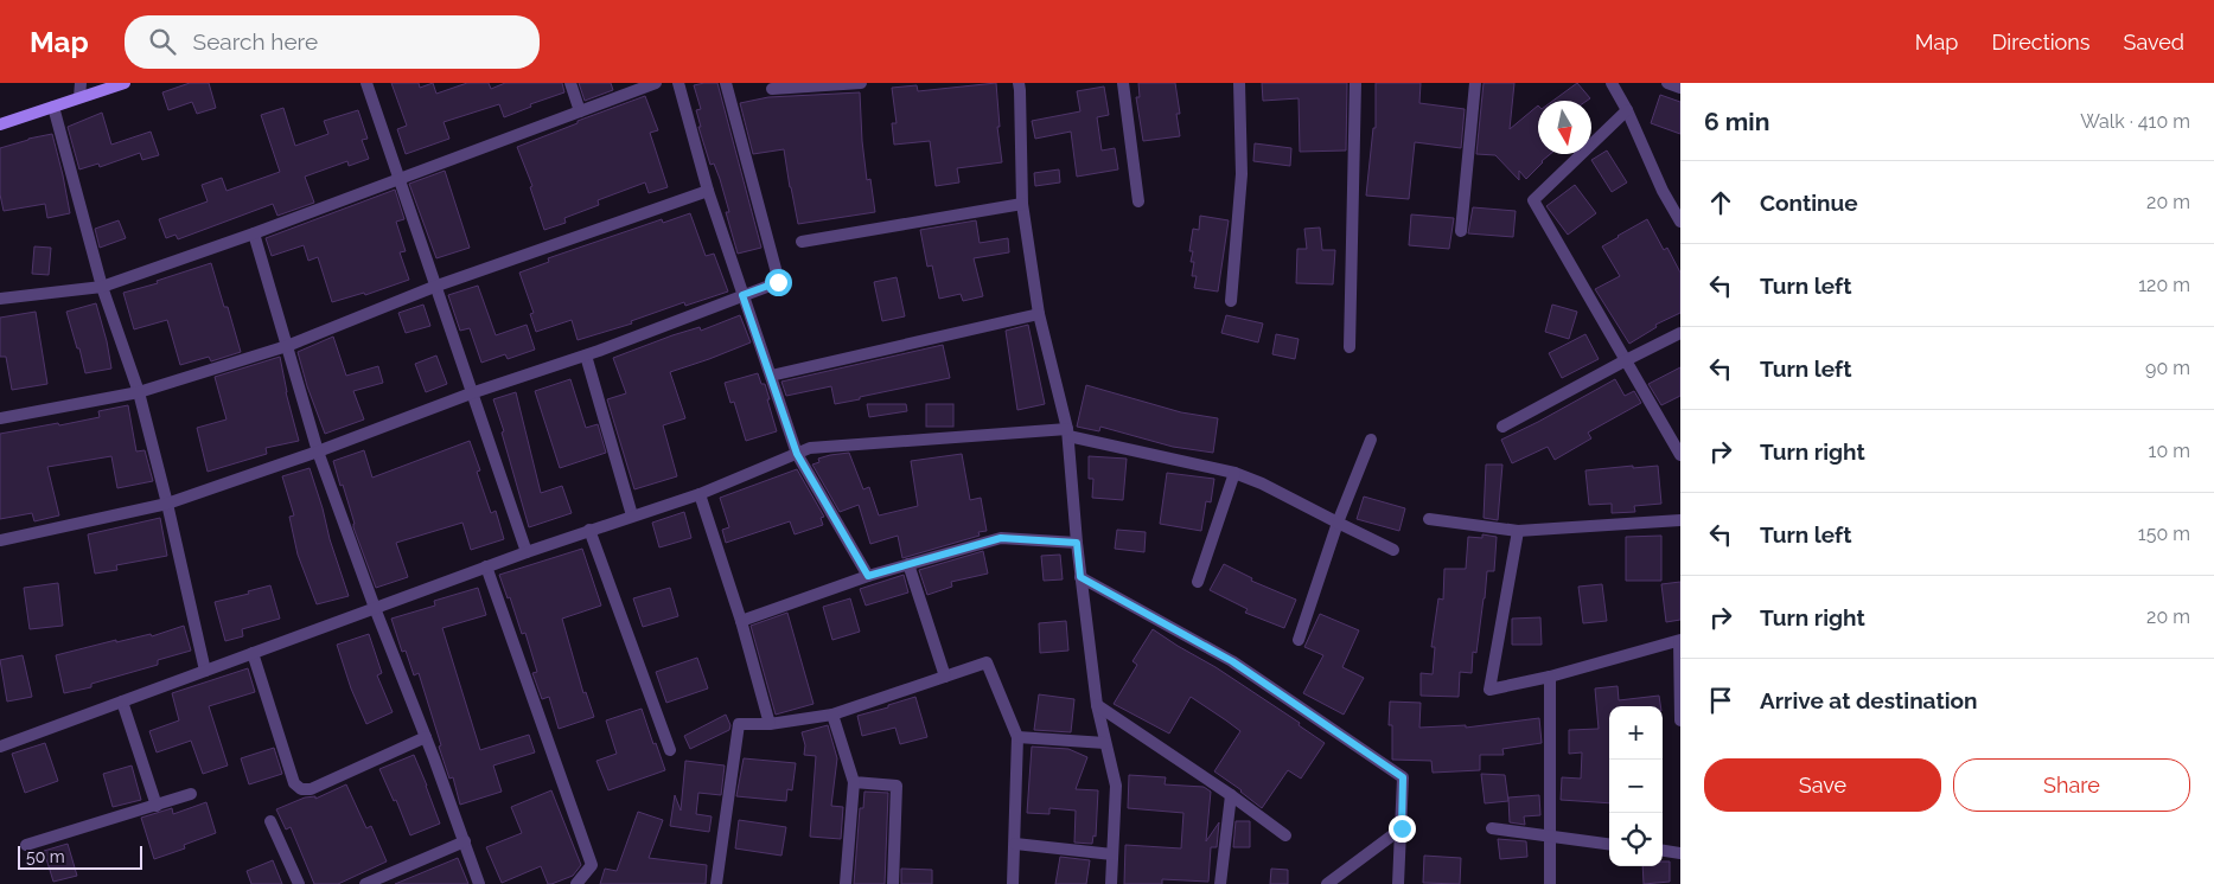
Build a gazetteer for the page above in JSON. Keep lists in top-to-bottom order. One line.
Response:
{"scale_bar":"50 m","north":"bottom","page":{"header":"Map","search":"Search here","nav":["Map","Directions","Saved"],"heading":["6 min","Walk · 410 m"],"list":[["Continue","20 m"],["Turn left","120 m"],["Turn left","90 m"],["Turn right","10 m"],["Turn left","150 m"],["Turn right","20 m"],"Arrive at destination"],"map_buttons":["+","−"],"buttons":["Save","Share"],"scale":"50 m"}}
